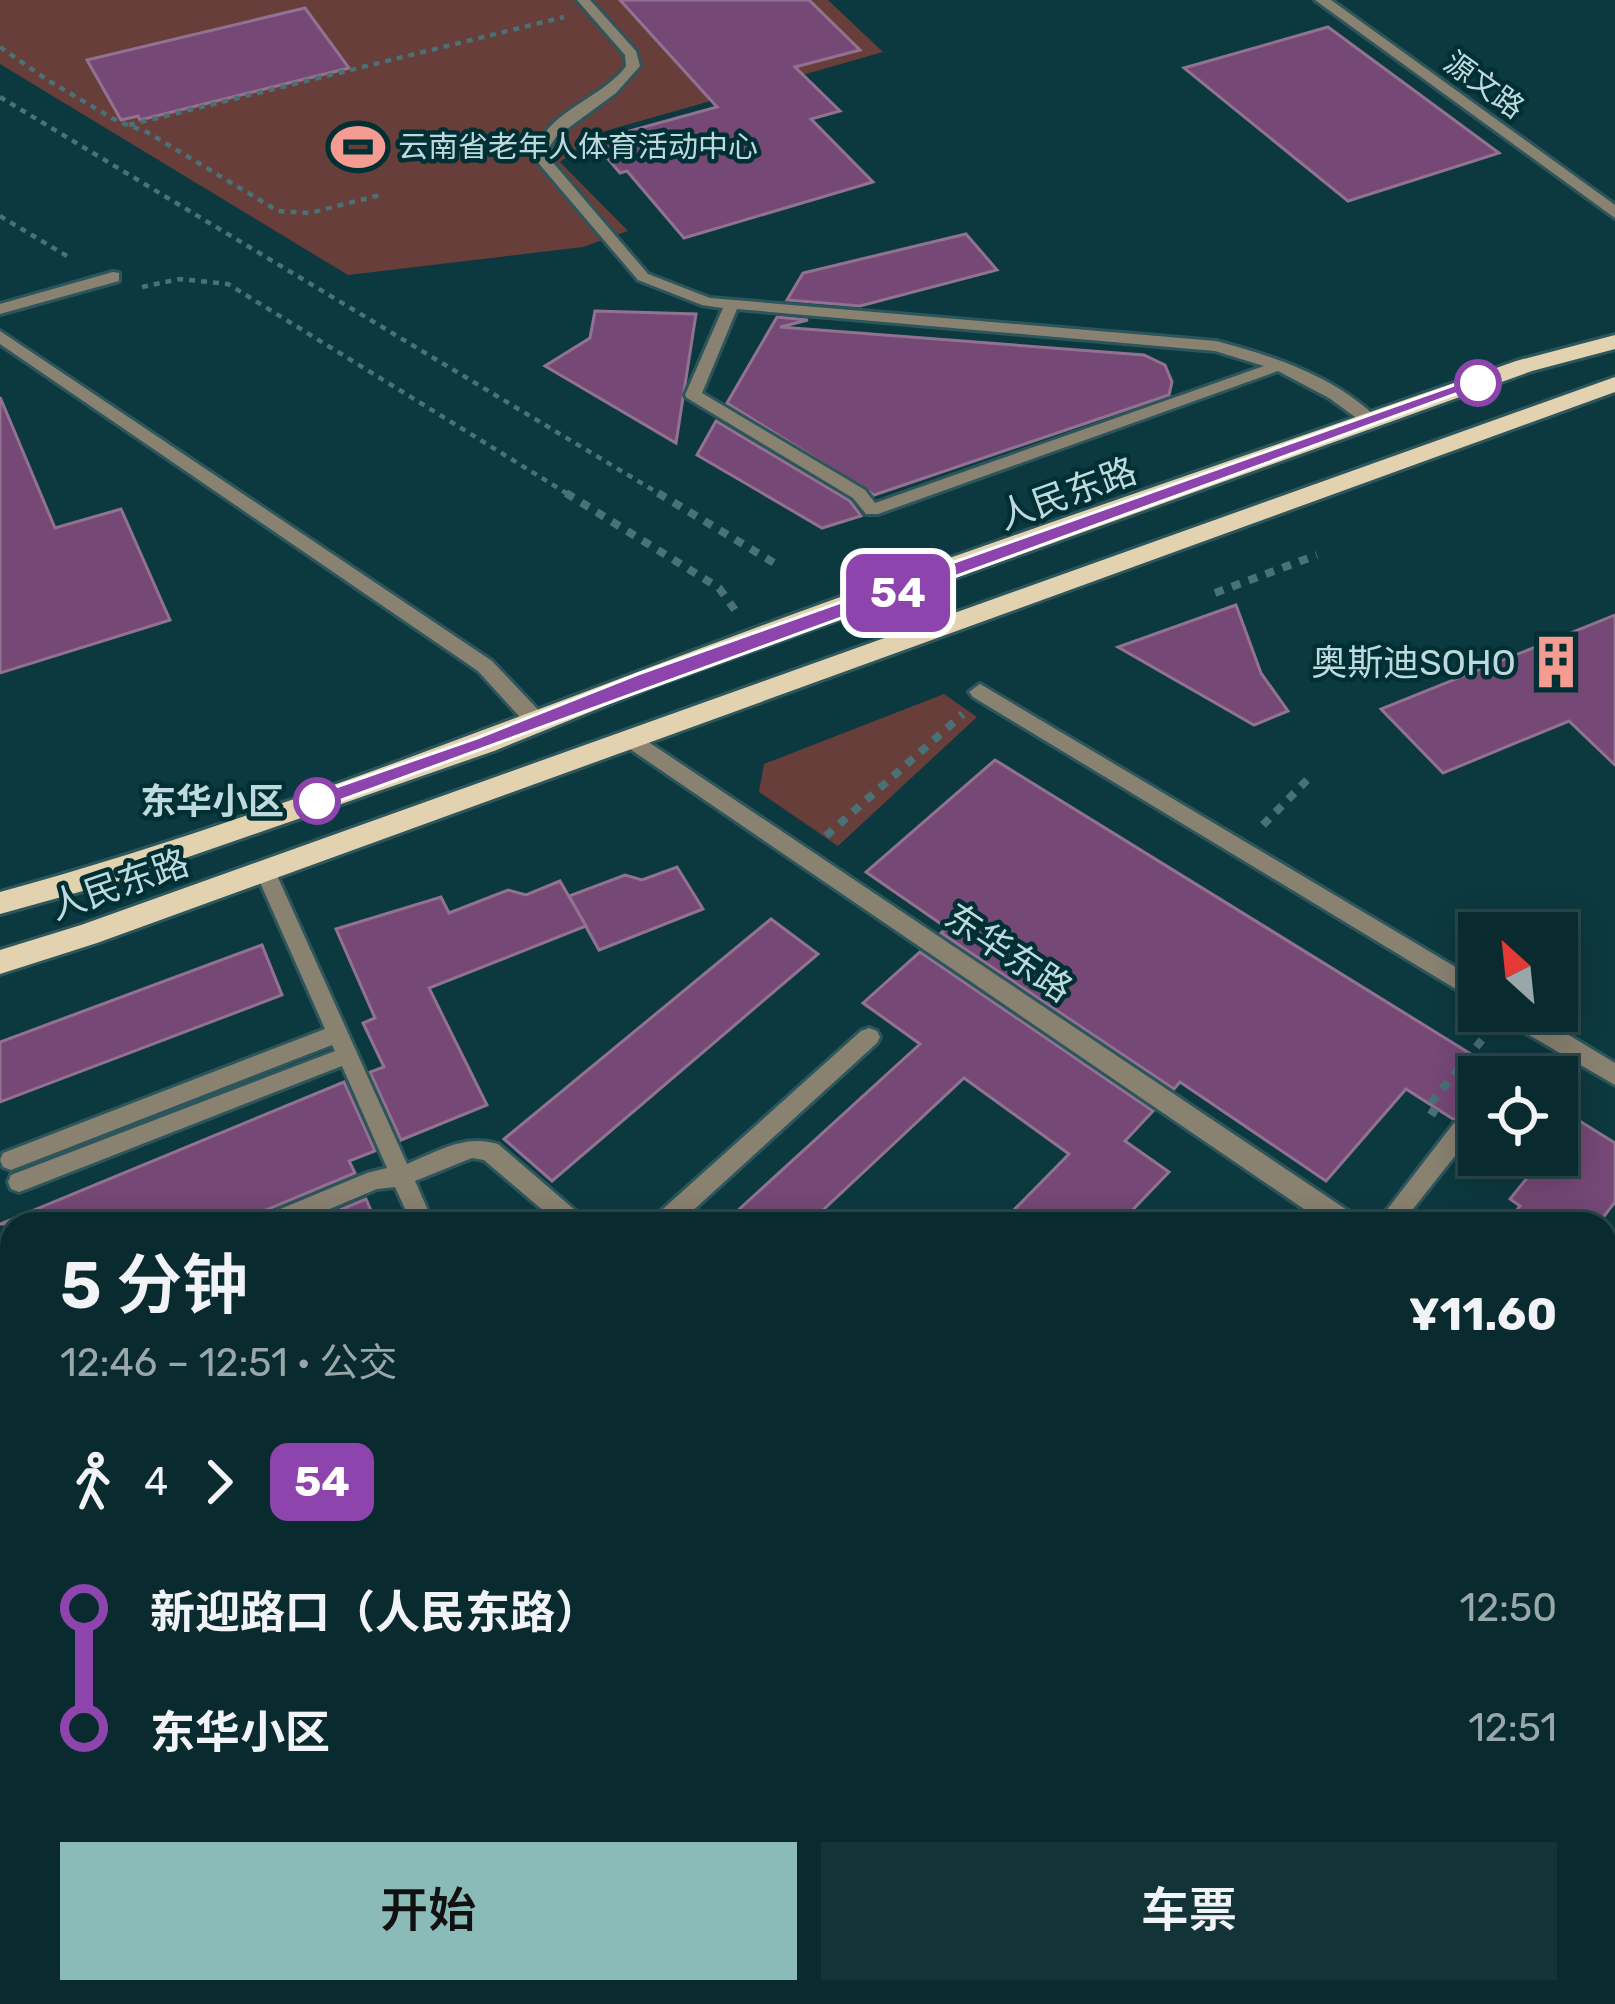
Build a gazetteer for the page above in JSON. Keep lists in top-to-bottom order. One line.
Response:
{"streets":{"main road":["人民东路"],"street":["源文路","东华东路"]},"crossings":[["人民东路","东华东路"]],"places":{"sports":["云南省老年人体育活动中心"],"building":["奥斯迪SOHO"],"other":["东华小区"]},"lines":["bus line 54"],"north":"top left","page":{"on_map":"54","heading":["5 分钟","12:46 – 12:51 · 公交","¥11.60"],"legs":["4","54"],"list":[{"name":"新迎路口（人民东路）","value":"12:50"},{"name":"东华小区","value":"12:51"}],"buttons":["开始","车票"]}}
